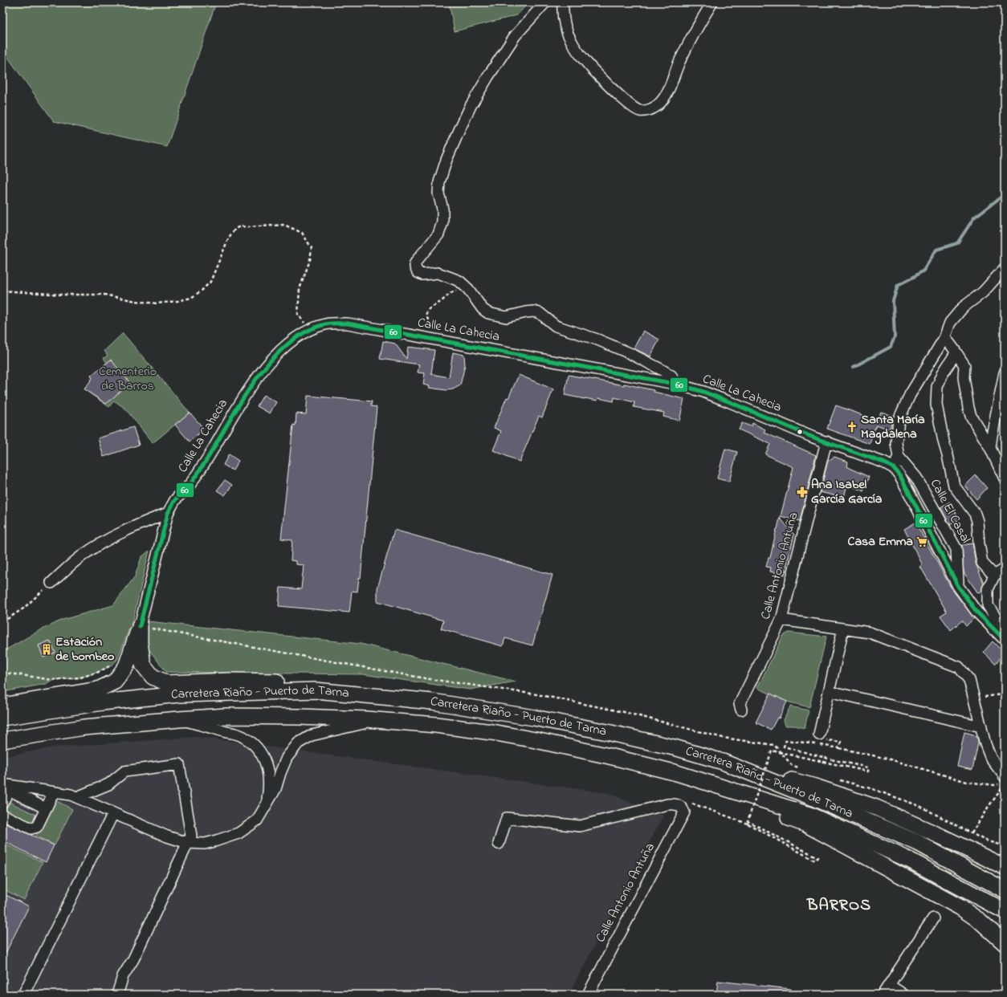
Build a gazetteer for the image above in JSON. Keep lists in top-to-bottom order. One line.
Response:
{"streets":{"highway":["Carretera Riaño - Puerto de Tarna"],"street":["Calle La Cahecia","Calle El Casal","Calle Antonio Antuña"]},"crossings":[["Calle La Cahecia","Calle Antonio Antuña"]],"districts":["BARROS"],"parks":["Cementerio de Barros"],"places":{"church":["Santa María Magdalena"],"pharmacy":["Ana Isabel García García"],"supermarket":["Casa Emma"],"building":["Estación de bombeo"]},"lines":["transit line 60"]}
